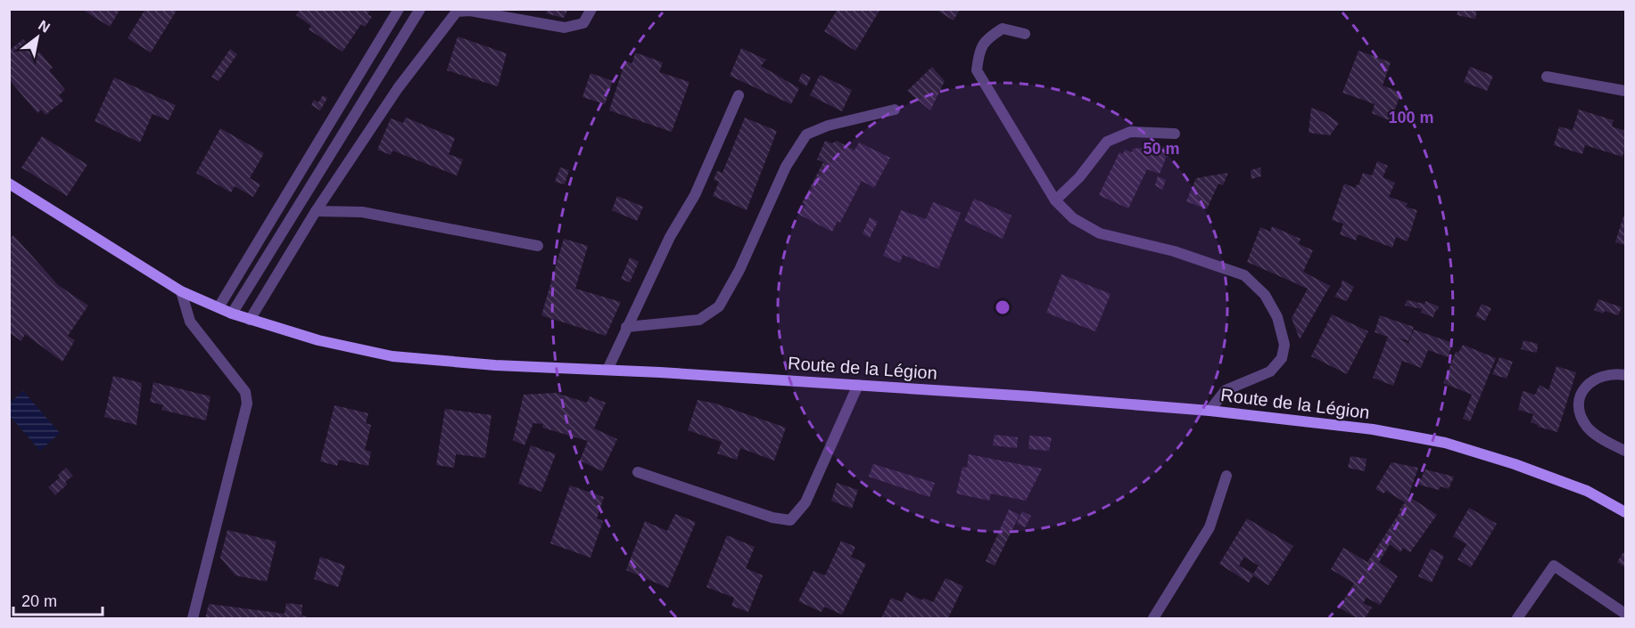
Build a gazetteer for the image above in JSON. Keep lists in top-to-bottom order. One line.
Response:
{"streets":{"main road":["Route de la Légion"]},"scale_bar":"20 m","north":"top right","rings":["100 m","50 m"]}
